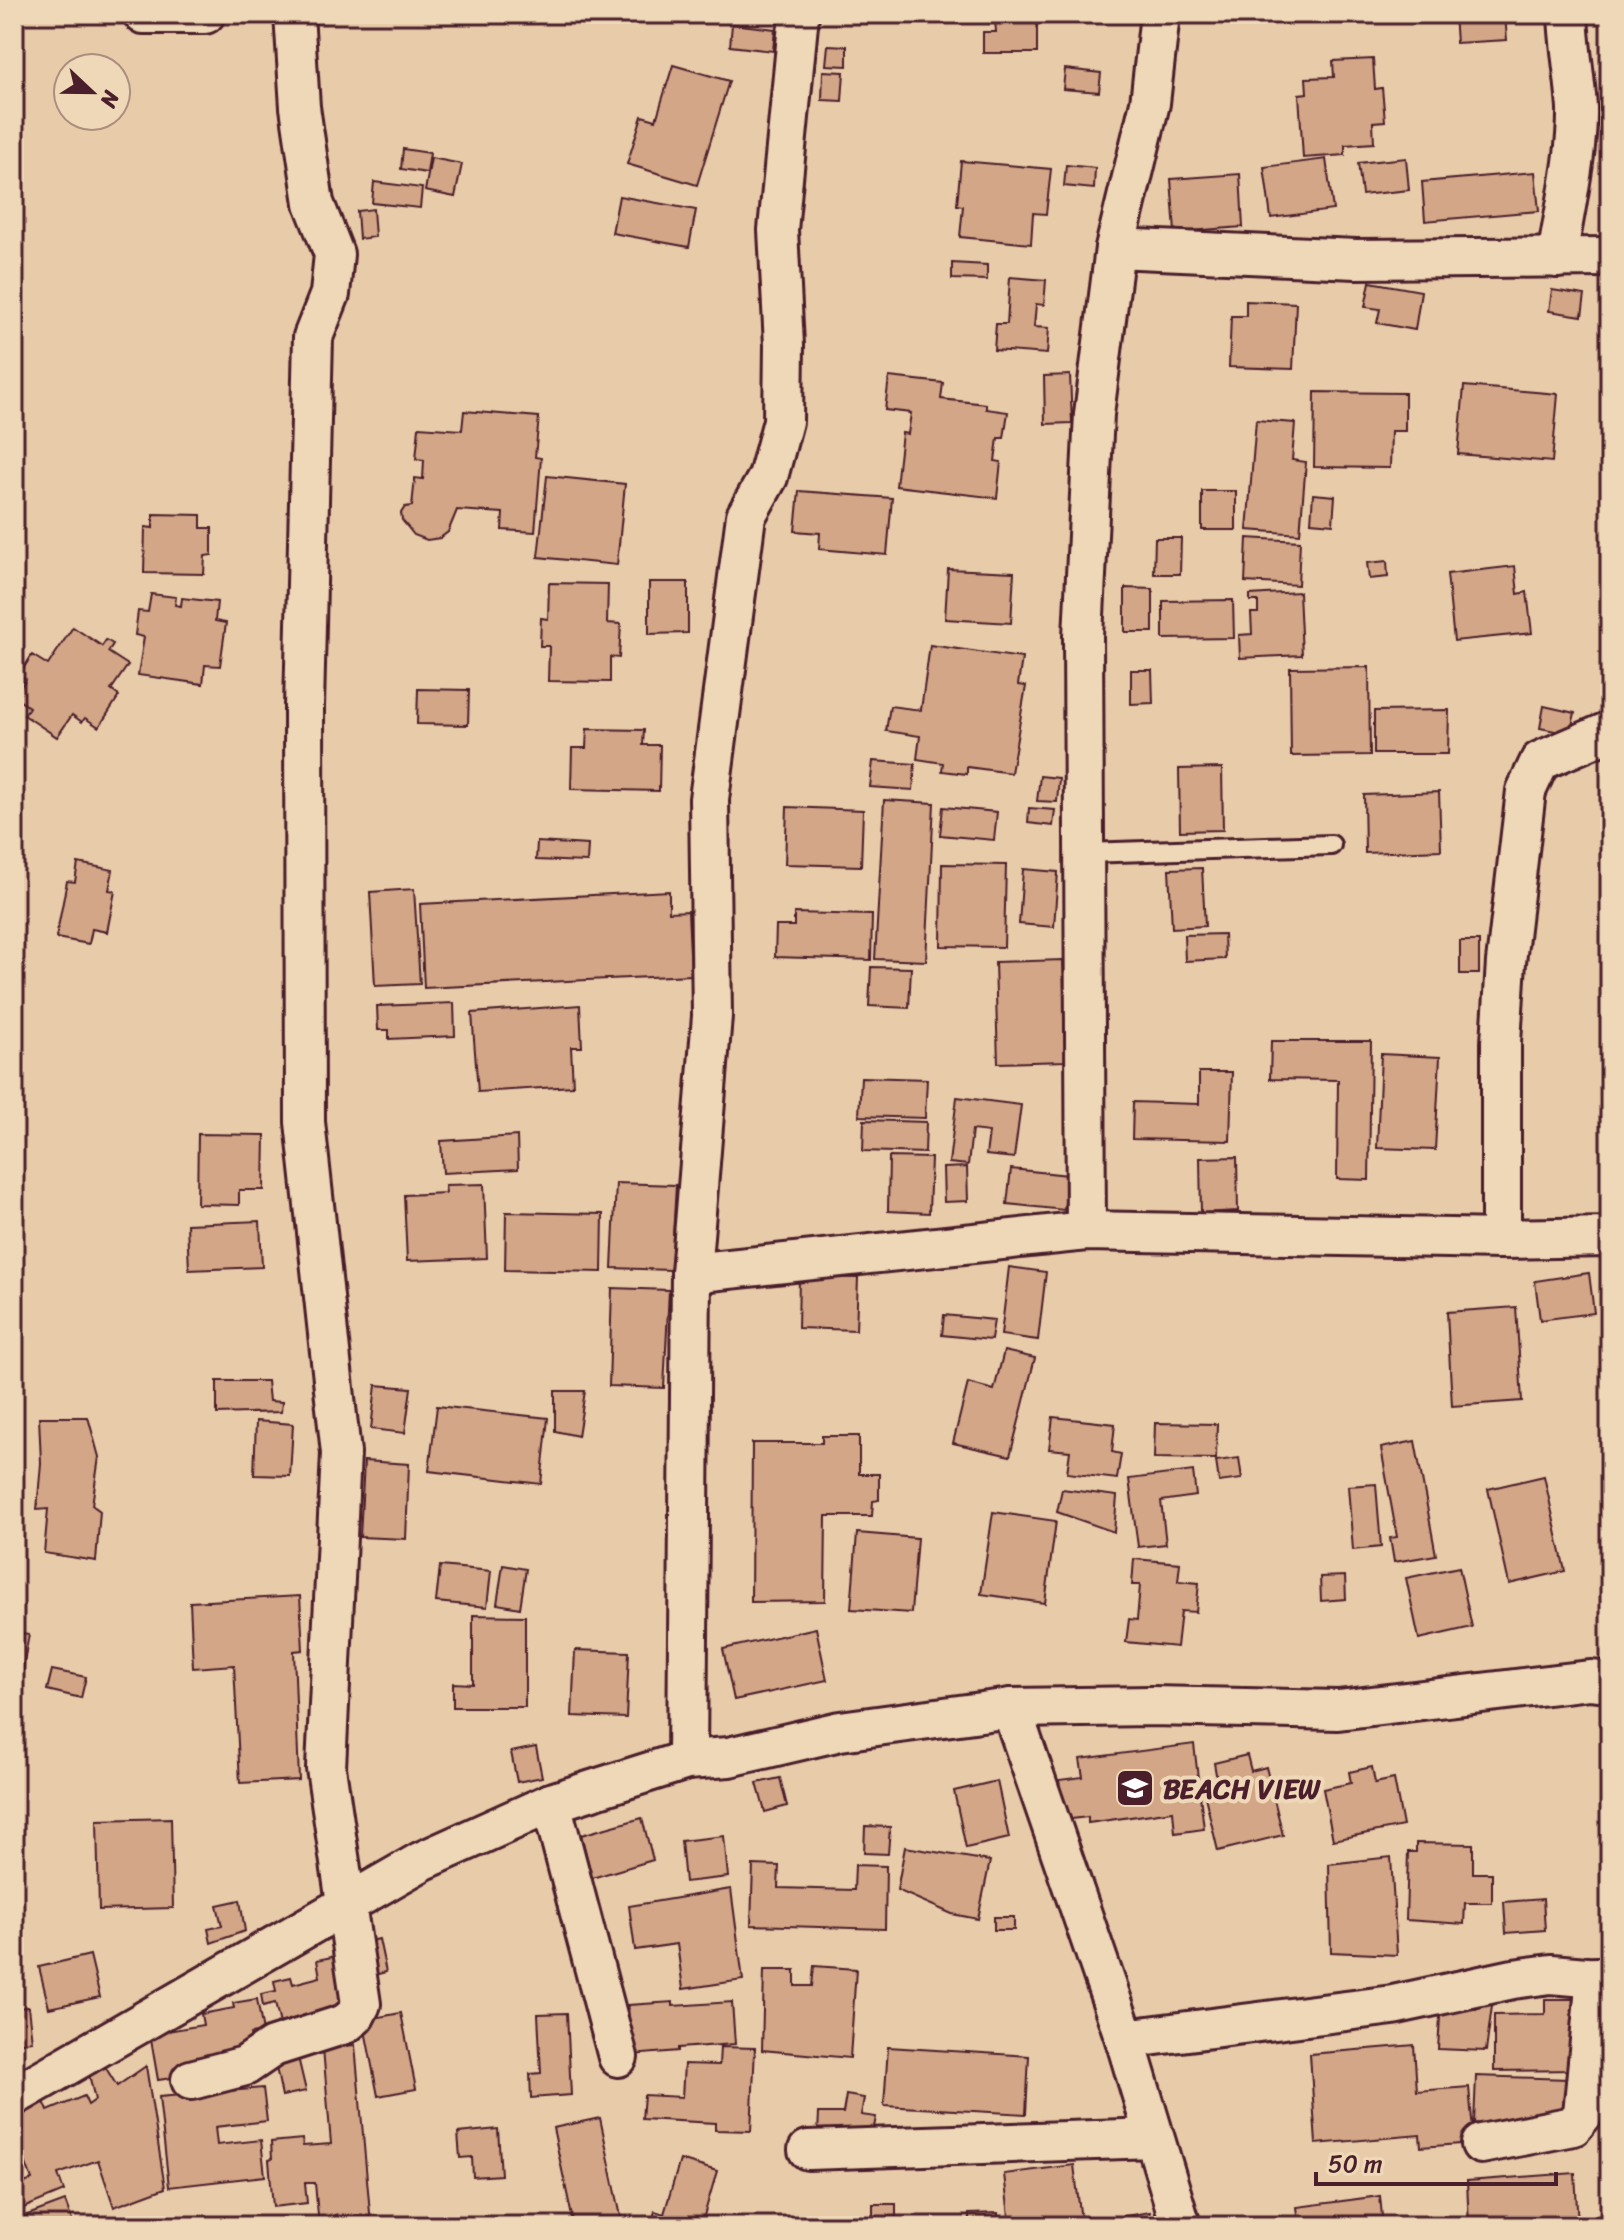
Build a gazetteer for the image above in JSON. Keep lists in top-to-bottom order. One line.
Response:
{"places":{"school or university":["BEACH VIEW"]},"scale_bar":"50 m","north":"right"}
